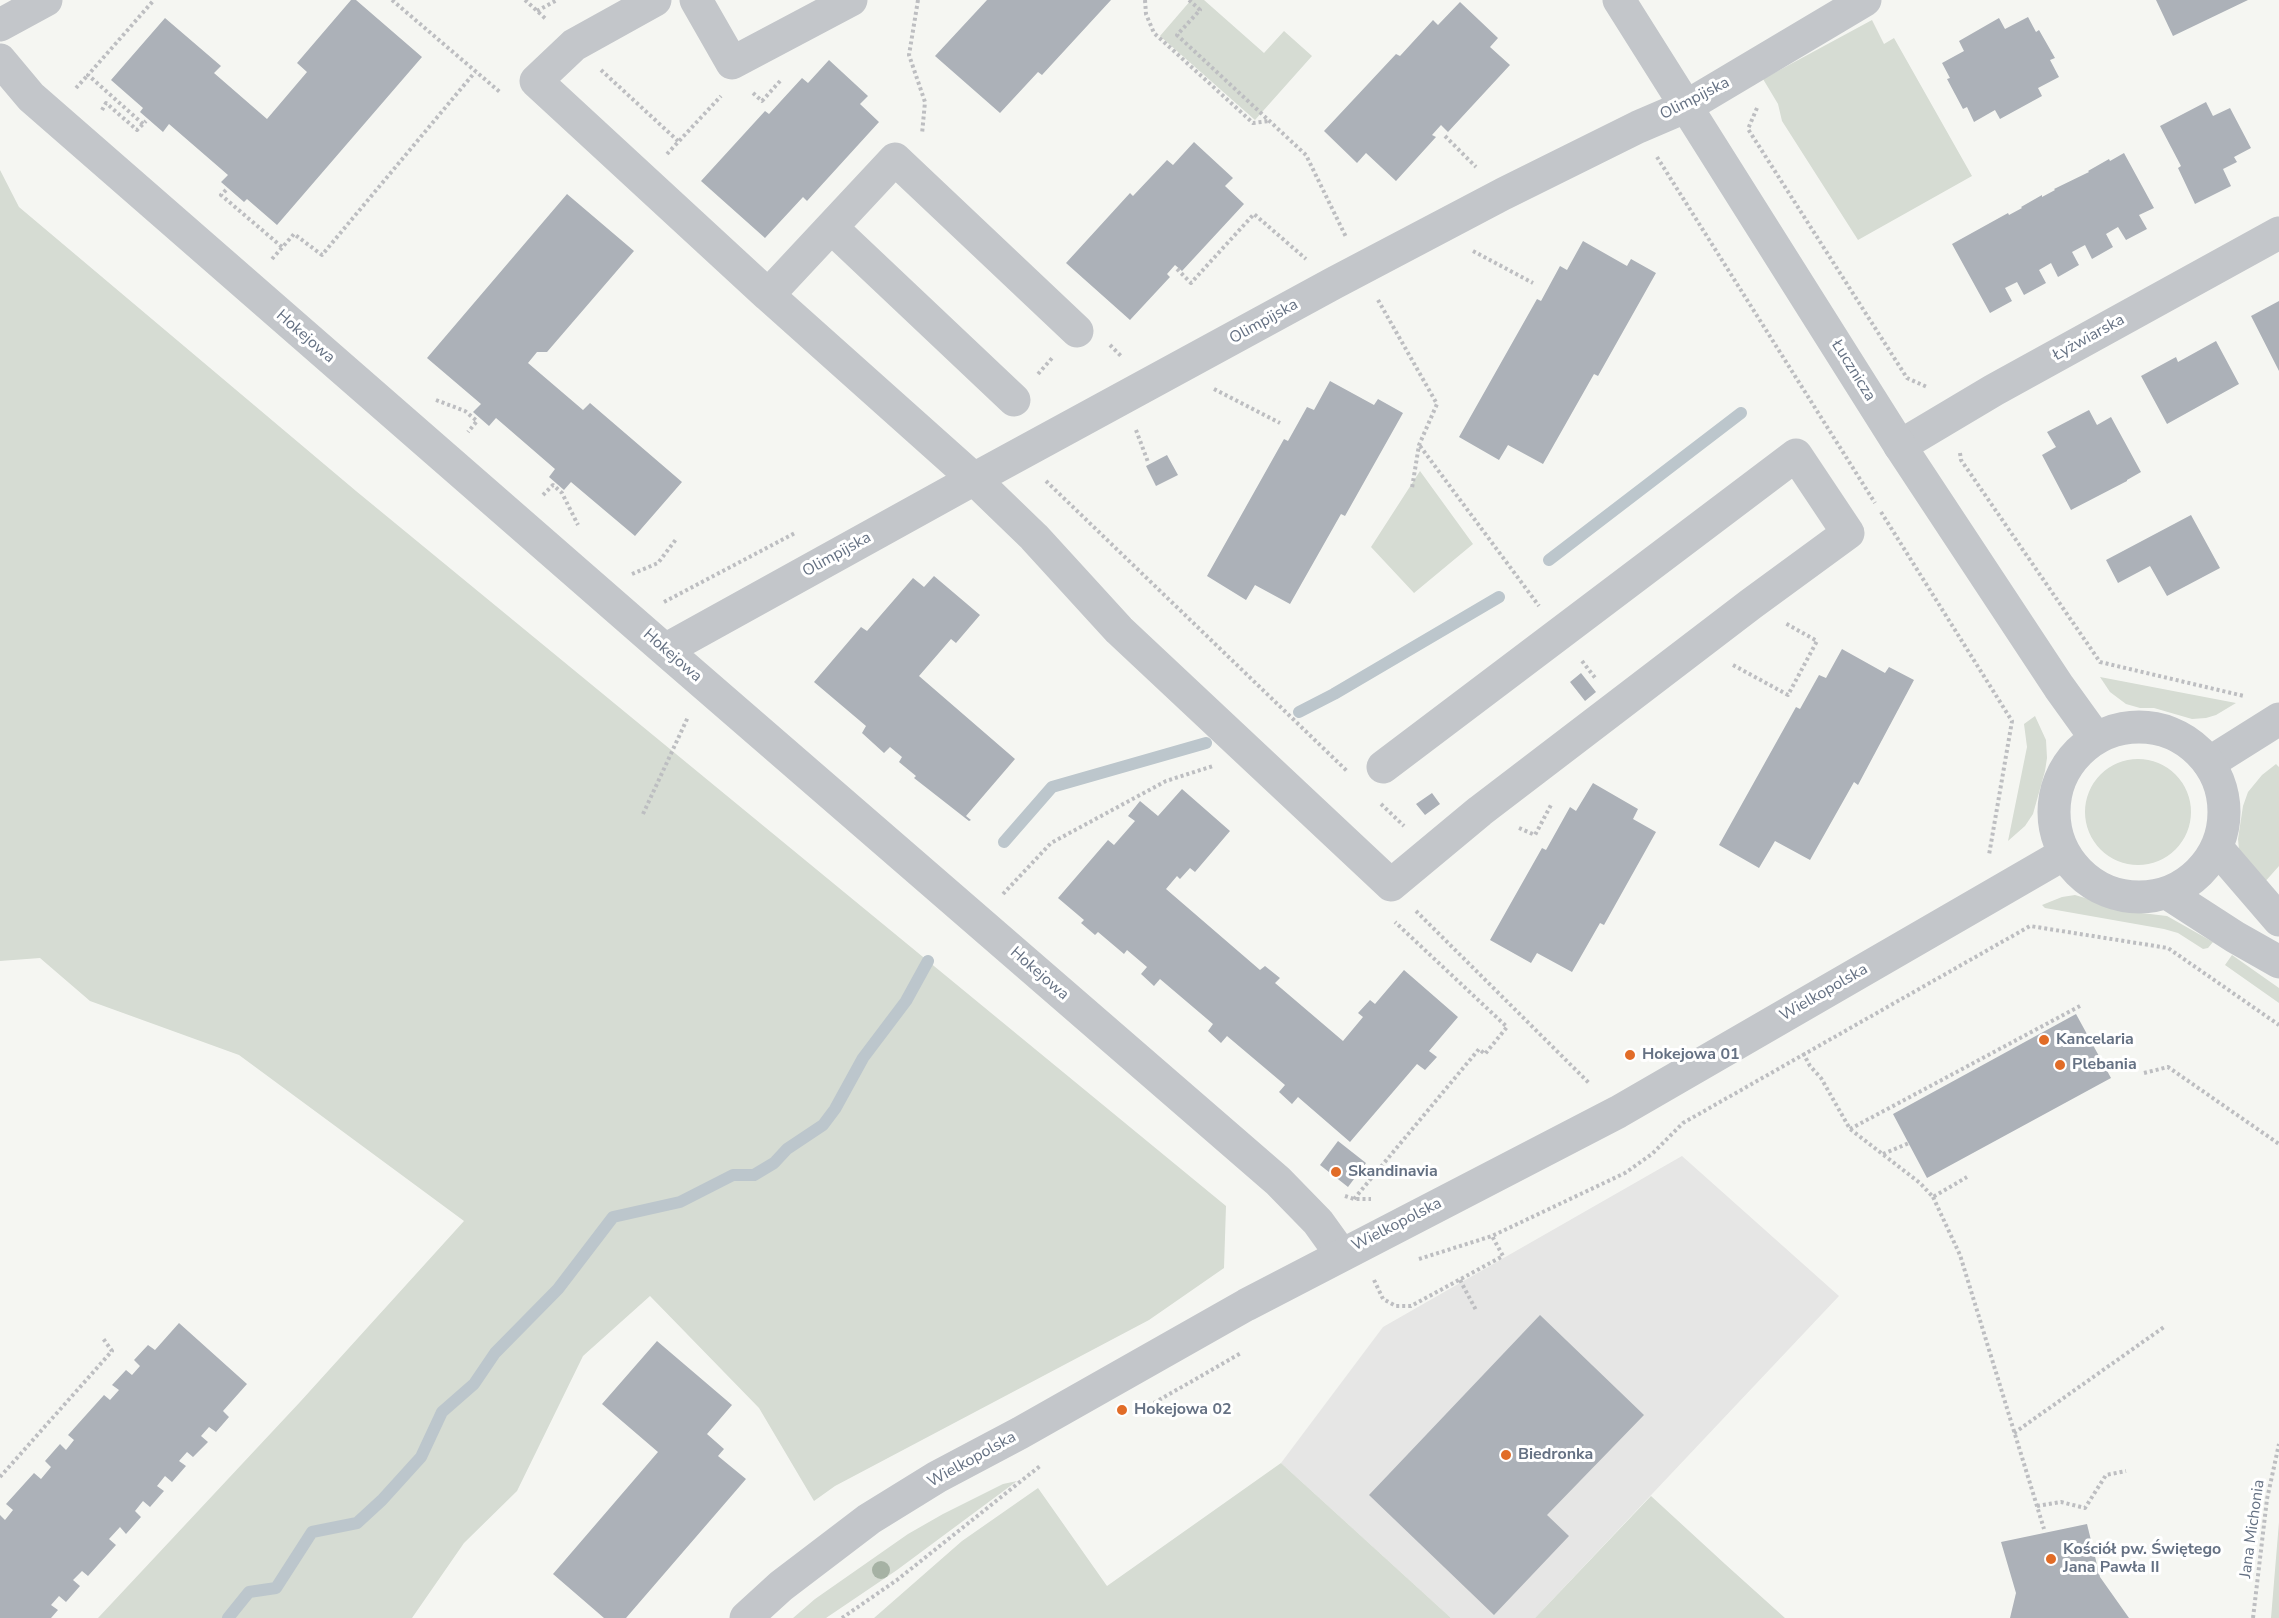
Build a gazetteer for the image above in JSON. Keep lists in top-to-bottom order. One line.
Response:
{"streets":{"street":["Olimpijska","Hokejowa","Łyżwiarska","Łucznicza","Wielkopolska"],"path":["Jana Michonia"]},"crossings":[["Olimpijska","Hokejowa"],["Olimpijska","Łucznicza"],["Hokejowa","Wielkopolska"],["Łyżwiarska","Łucznicza"],["Łucznicza","Wielkopolska"]],"places":["Kancelaria","Hokejowa 01","Plebania","Skandinavia","Hokejowa 02","Biedronka","Kościół pw. Świętego Jana Pawła II"]}
